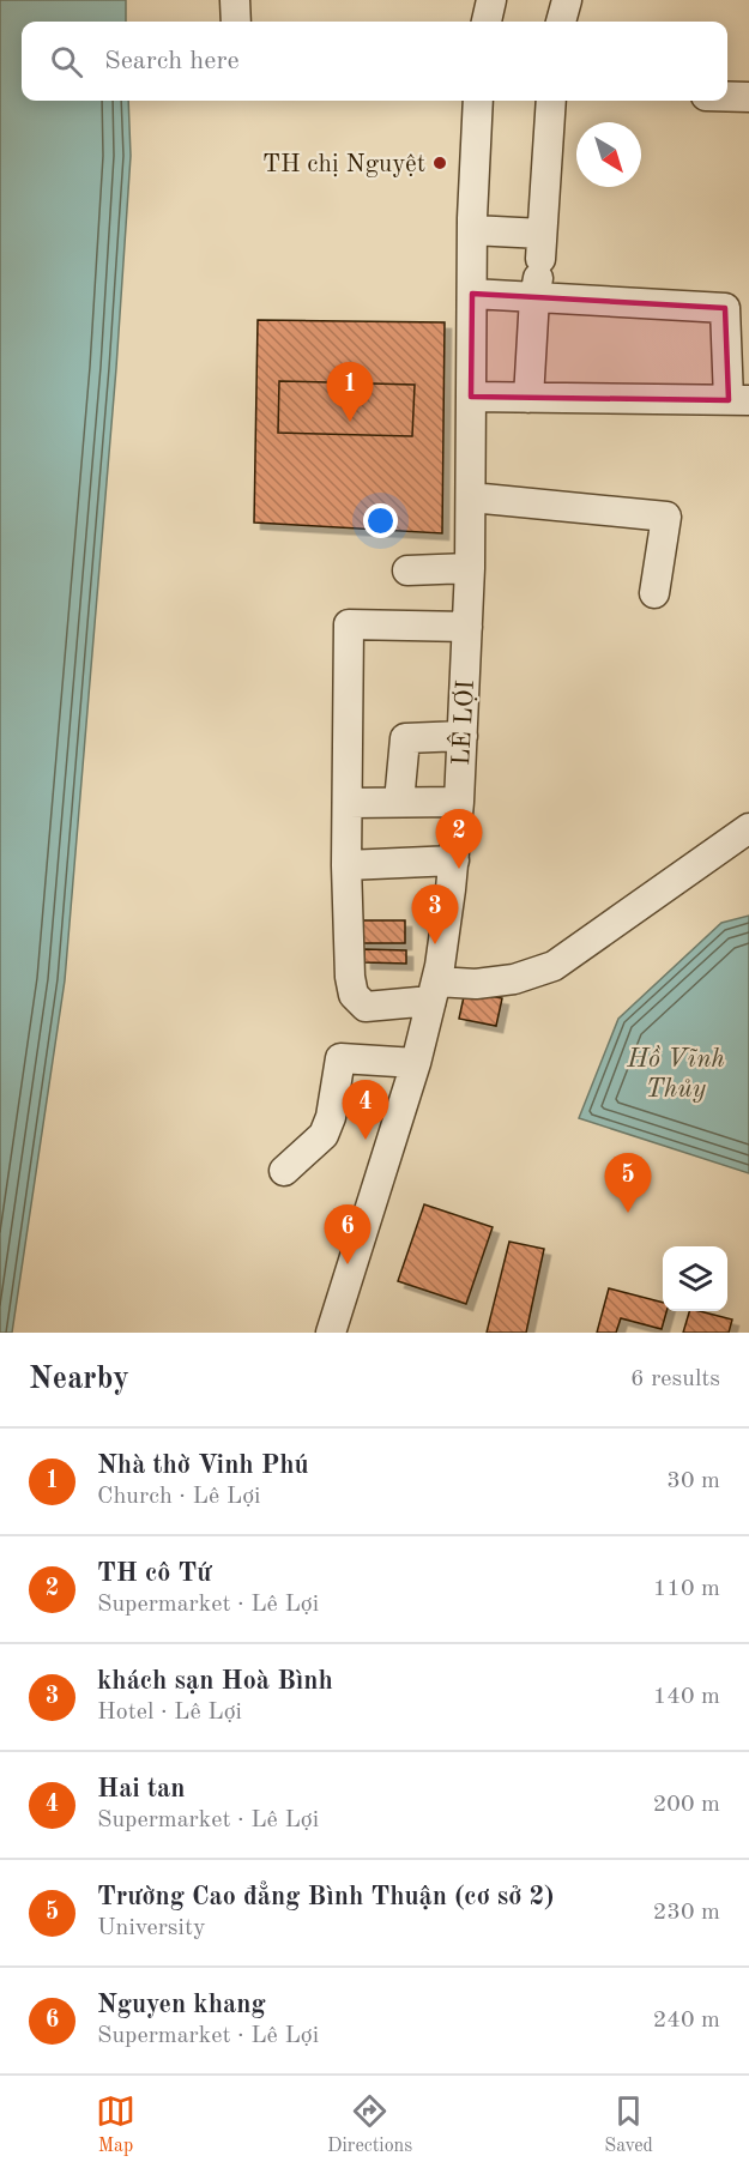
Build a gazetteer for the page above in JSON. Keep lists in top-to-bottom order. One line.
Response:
{"streets":{"street":["LÊ LỢI"]},"water":["Hồ Vĩnh Thủy"],"places":["TH chị Nguyệt"],"north":"bottom right","page":{"search":"Search here","pins":["1","2","3","4","5","6"],"heading":["Nearby","6 results"],"list":[{"mark":"1","name":"Nhà thờ Vinh Phú","note":"Church · Lê Lợi","value":"30 m"},{"mark":"2","name":"TH cô Tứ","note":"Supermarket · Lê Lợi","value":"110 m"},{"mark":"3","name":"khách sạn Hoà Bình","note":"Hotel · Lê Lợi","value":"140 m"},{"mark":"4","name":"Hai tan","note":"Supermarket · Lê Lợi","value":"200 m"},{"mark":"5","name":"Trường Cao đẳng Bình Thuận (cơ sở 2)","note":"University","value":"230 m"},{"mark":"6","name":"Nguyen khang","note":"Supermarket · Lê Lợi","value":"240 m"}],"nav":["Map","Directions","Saved"]}}
